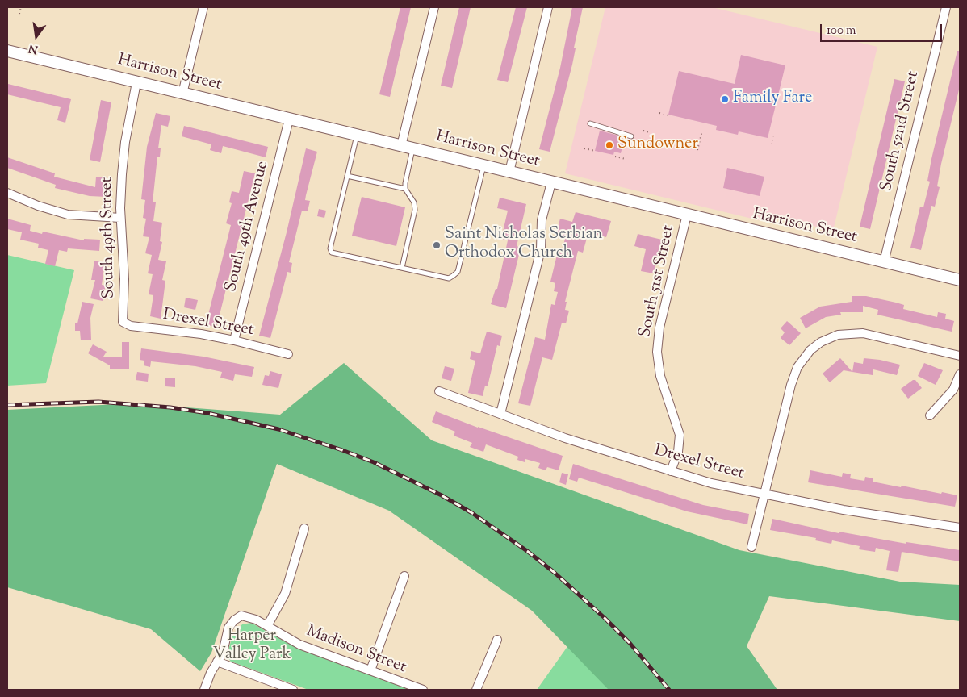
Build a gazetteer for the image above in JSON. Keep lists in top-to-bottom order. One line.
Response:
{"streets":{"main road":["Harrison Street"],"street":["South 52nd Street","South 49th Avenue","South 49th Street","South 51st Street","Drexel Street","Madison Street"]},"crossings":[["Harrison Street","South 52nd Street"],["Harrison Street","South 49th Avenue"],["Harrison Street","South 49th Street"],["Harrison Street","South 51st Street"],["South 49th Avenue","Drexel Street"],["South 49th Street","Drexel Street"],["South 51st Street","Drexel Street"]],"parks":["Harper Valley Park"],"places":["Family Fare","Sundowner","Saint Nicholas Serbian Orthodox Church"],"scale_bar":"100 m","north":"bottom"}
